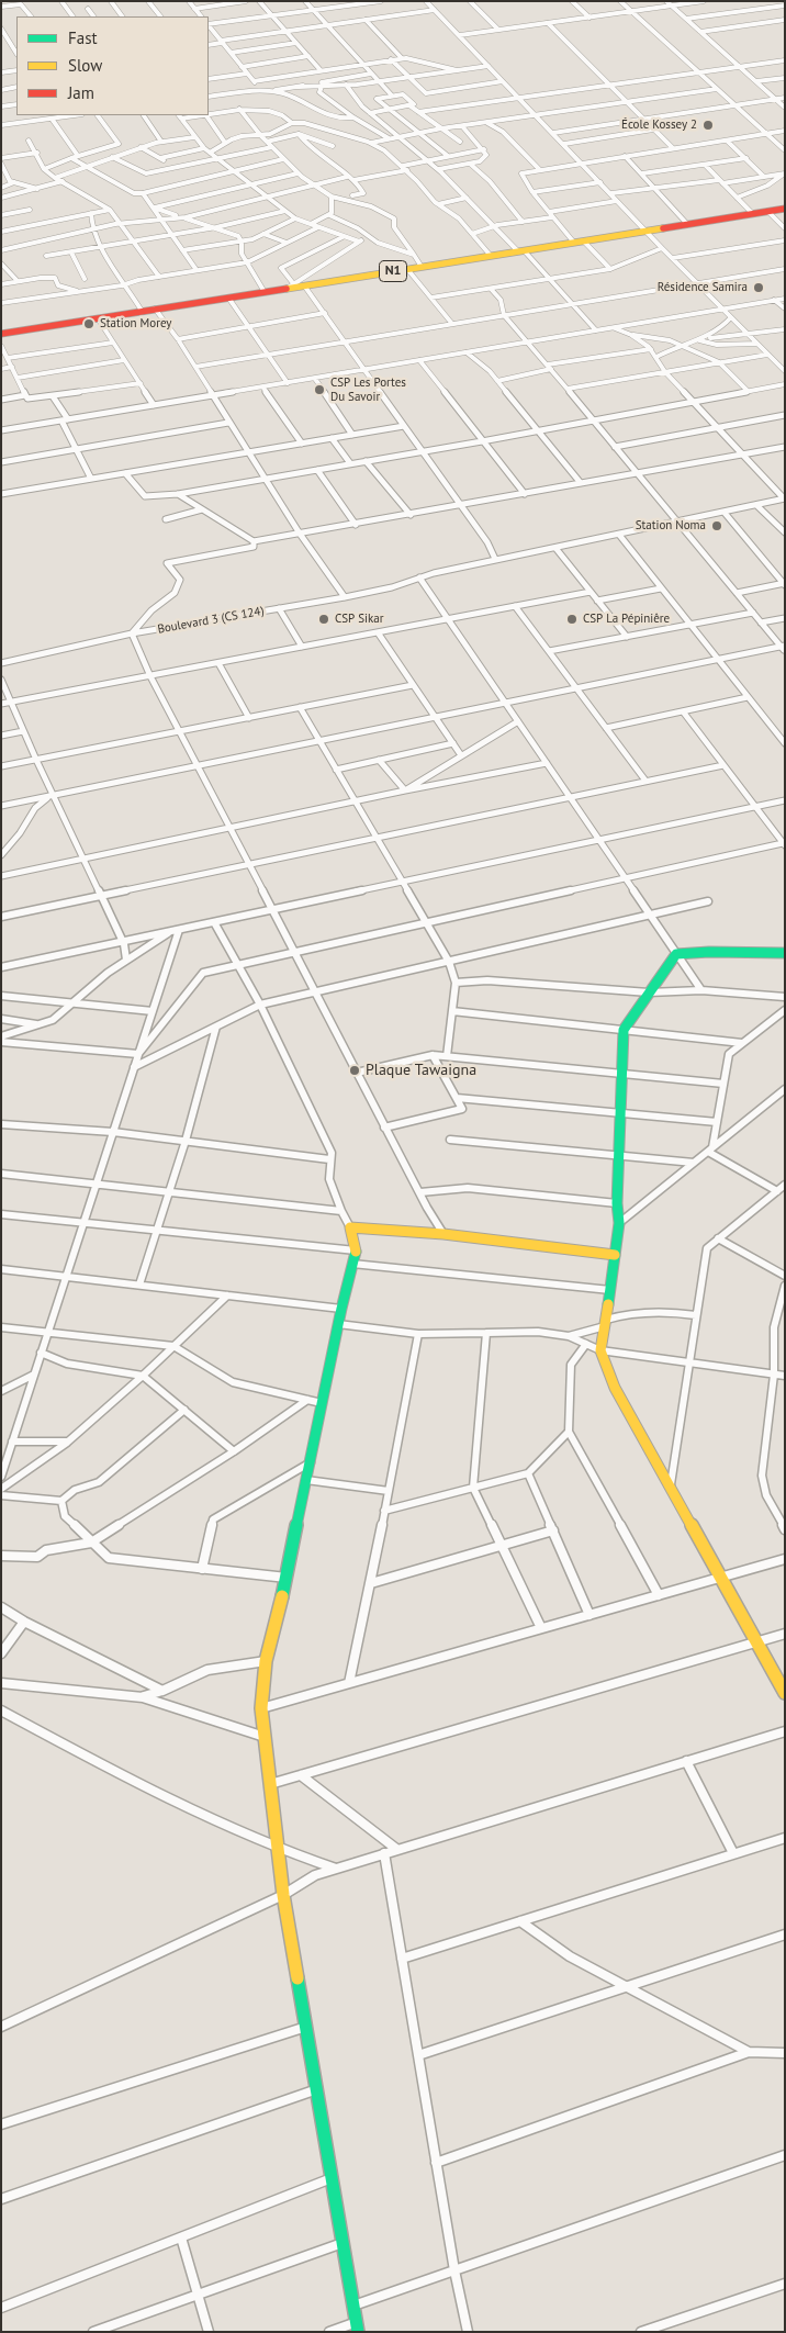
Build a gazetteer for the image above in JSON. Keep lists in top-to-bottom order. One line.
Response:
{"streets":{"street":["N1","Boulevard 3 (CS 124)"]},"places":["École Kossey 2","Résidence Samira","Station Morey","CSP Les Portes Du Savoir","Station Noma","CSP Sikar","CSP La Pépiniêre","Plaque Tawaigna"],"legend":["Fast","Slow","Jam"]}
